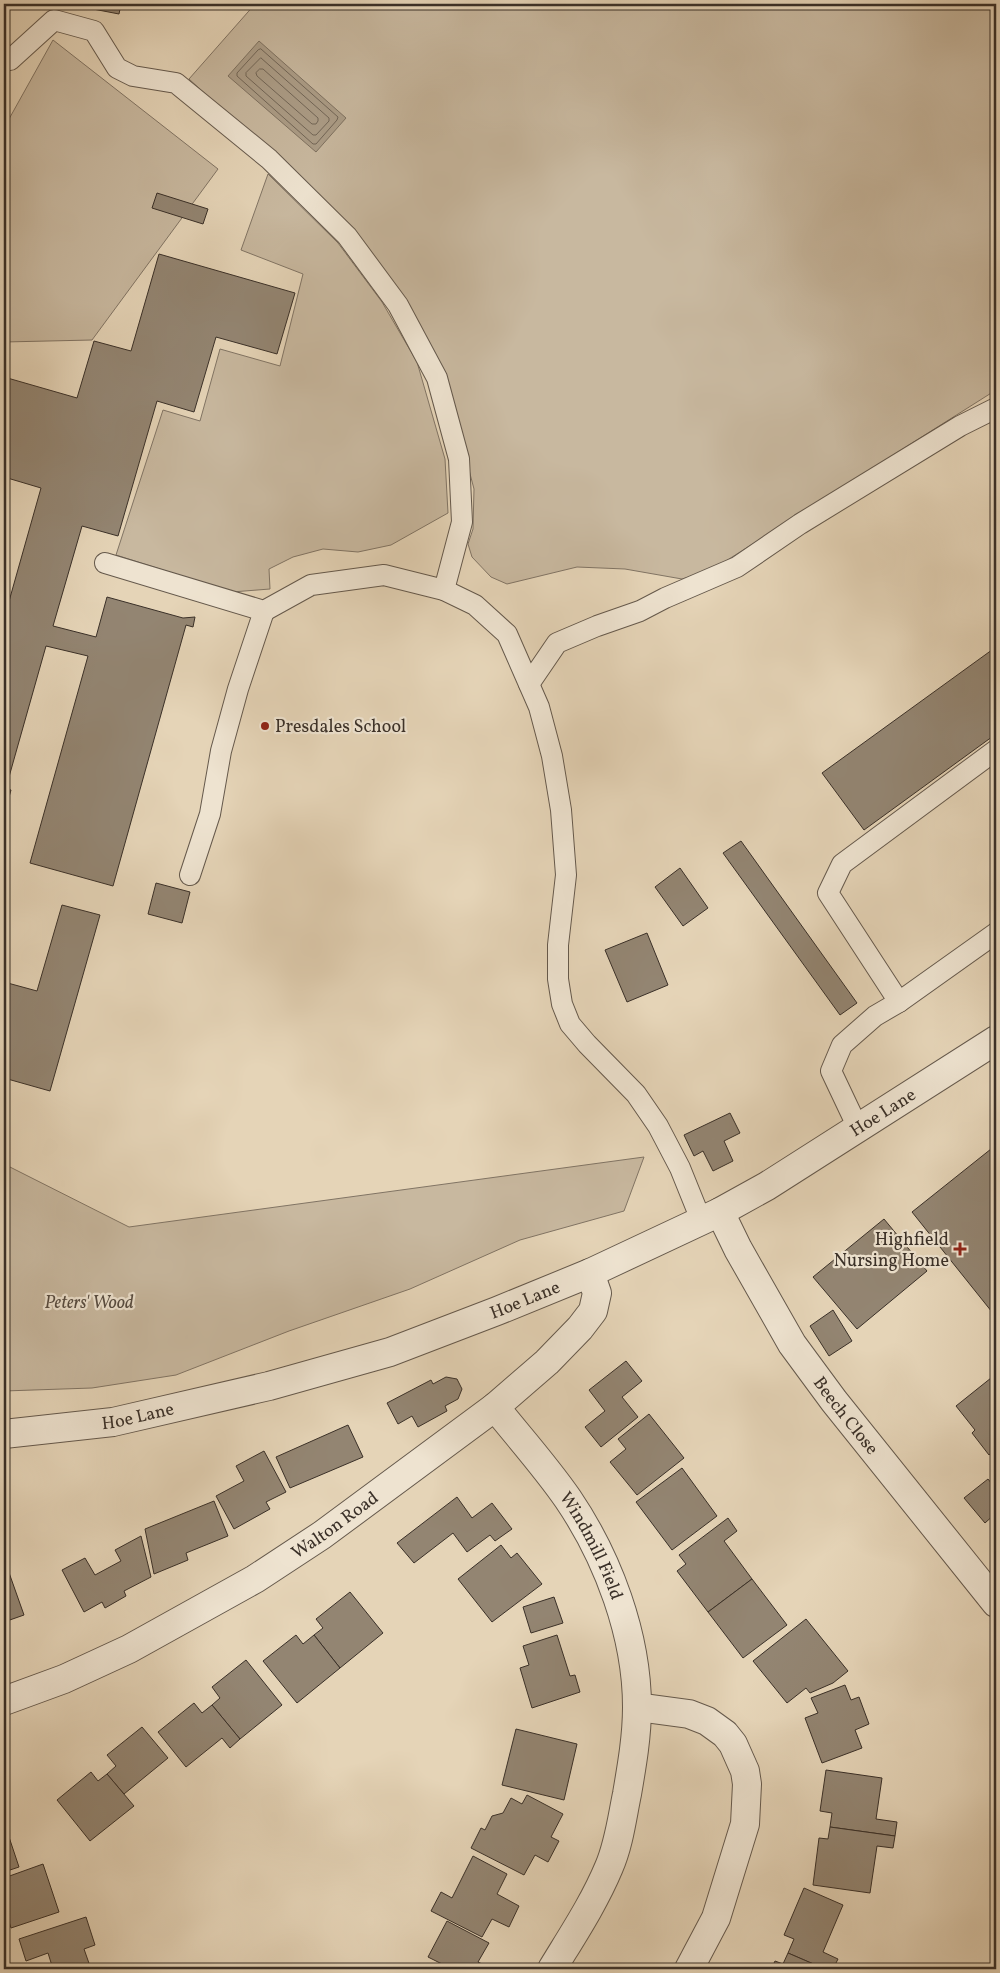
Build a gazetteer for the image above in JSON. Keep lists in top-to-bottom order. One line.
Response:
{"streets":{"street":["Hoe Lane","Beech Close","Walton Road","Windmill Field"]},"crossings":[["Hoe Lane","Beech Close"],["Hoe Lane","Walton Road"],["Walton Road","Windmill Field"]],"parks":["Peters' Wood"],"places":{"other":["Presdales School"],"health":["Highfield Nursing Home"]}}
